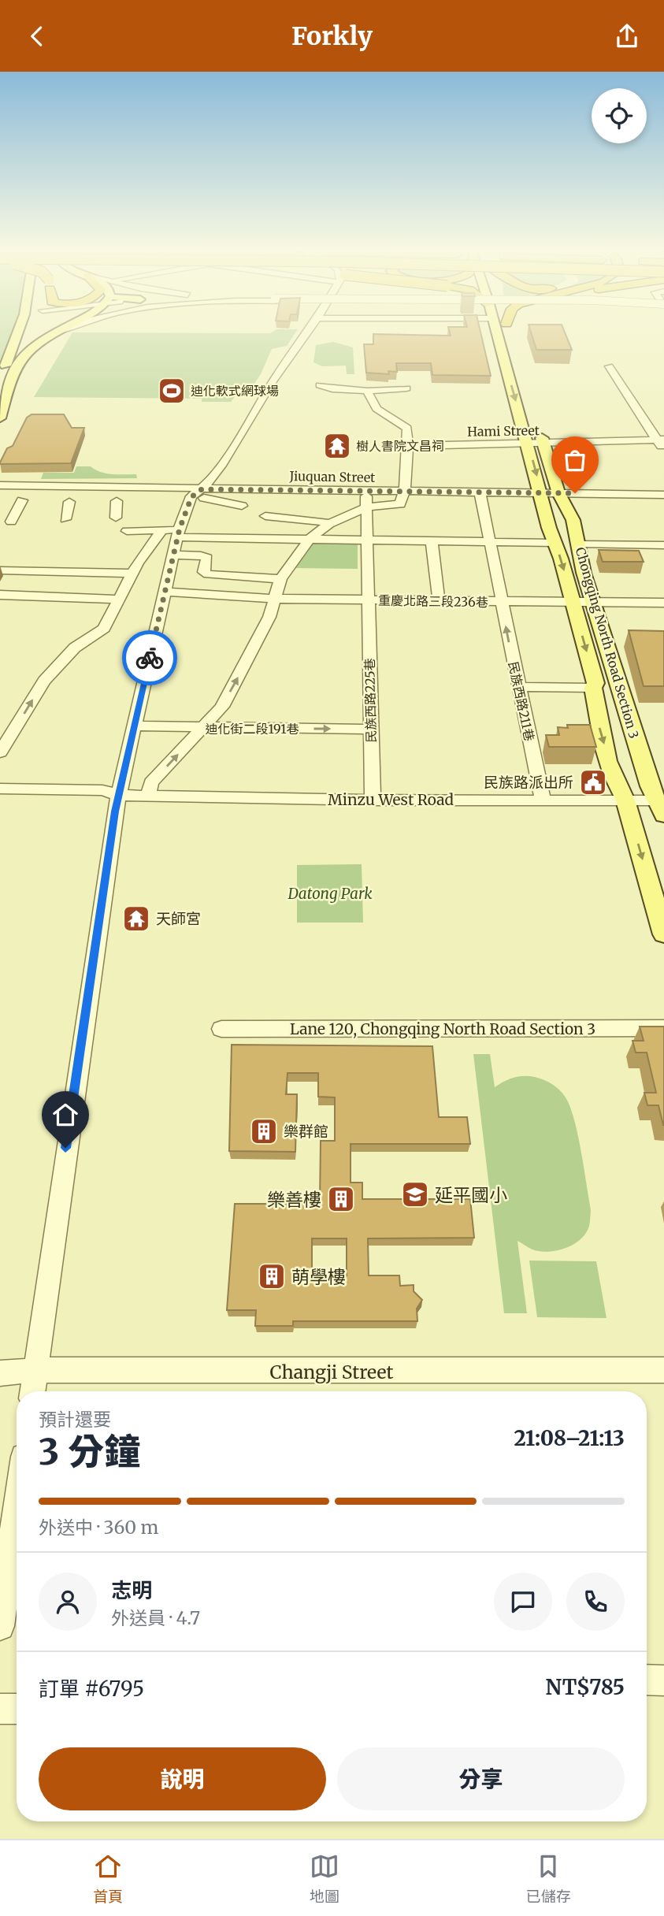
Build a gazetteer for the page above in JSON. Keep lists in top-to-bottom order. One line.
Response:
{"streets":{"main road":["Chongqing North Road Section 3"],"street":["Hami Street","Jiuquan Street","重慶北路三段236巷","民族西路225巷","民族西路211巷","迪化街二段191巷","Minzu West Road","Lane 120, Chongqing North Road Section 3","Changji Street"]},"crossings":[["Hami Street","Chongqing North Road Section 3"],["Jiuquan Street","Chongqing North Road Section 3"],["Jiuquan Street","民族西路211巷"],["重慶北路三段236巷","Chongqing North Road Section 3"],["重慶北路三段236巷","民族西路225巷"],["重慶北路三段236巷","民族西路211巷"],["Chongqing North Road Section 3","Minzu West Road"],["民族西路225巷","迪化街二段191巷"],["民族西路225巷","Minzu West Road"],["民族西路211巷","Minzu West Road"]],"one_way":["迪化街二段191巷"],"parks":["Datong Park"],"places":{"sports":["迪化軟式網球場"],"temple":["樹人書院文昌祠","天師宮"],"public building":["民族路派出所"],"building":["樂群館","樂善樓","萌學樓"],"school or university":["延平國小"]},"page":{"header":"Forkly","heading":["3 分鐘","預計還要","21:08–21:13"],"panel":["志明","外送員 · 4.7","訂單 #6795","NT$785"],"bar":"外送中 · 360 m","buttons":["說明","分享"],"tabs":["首頁","地圖","已儲存"]}}
